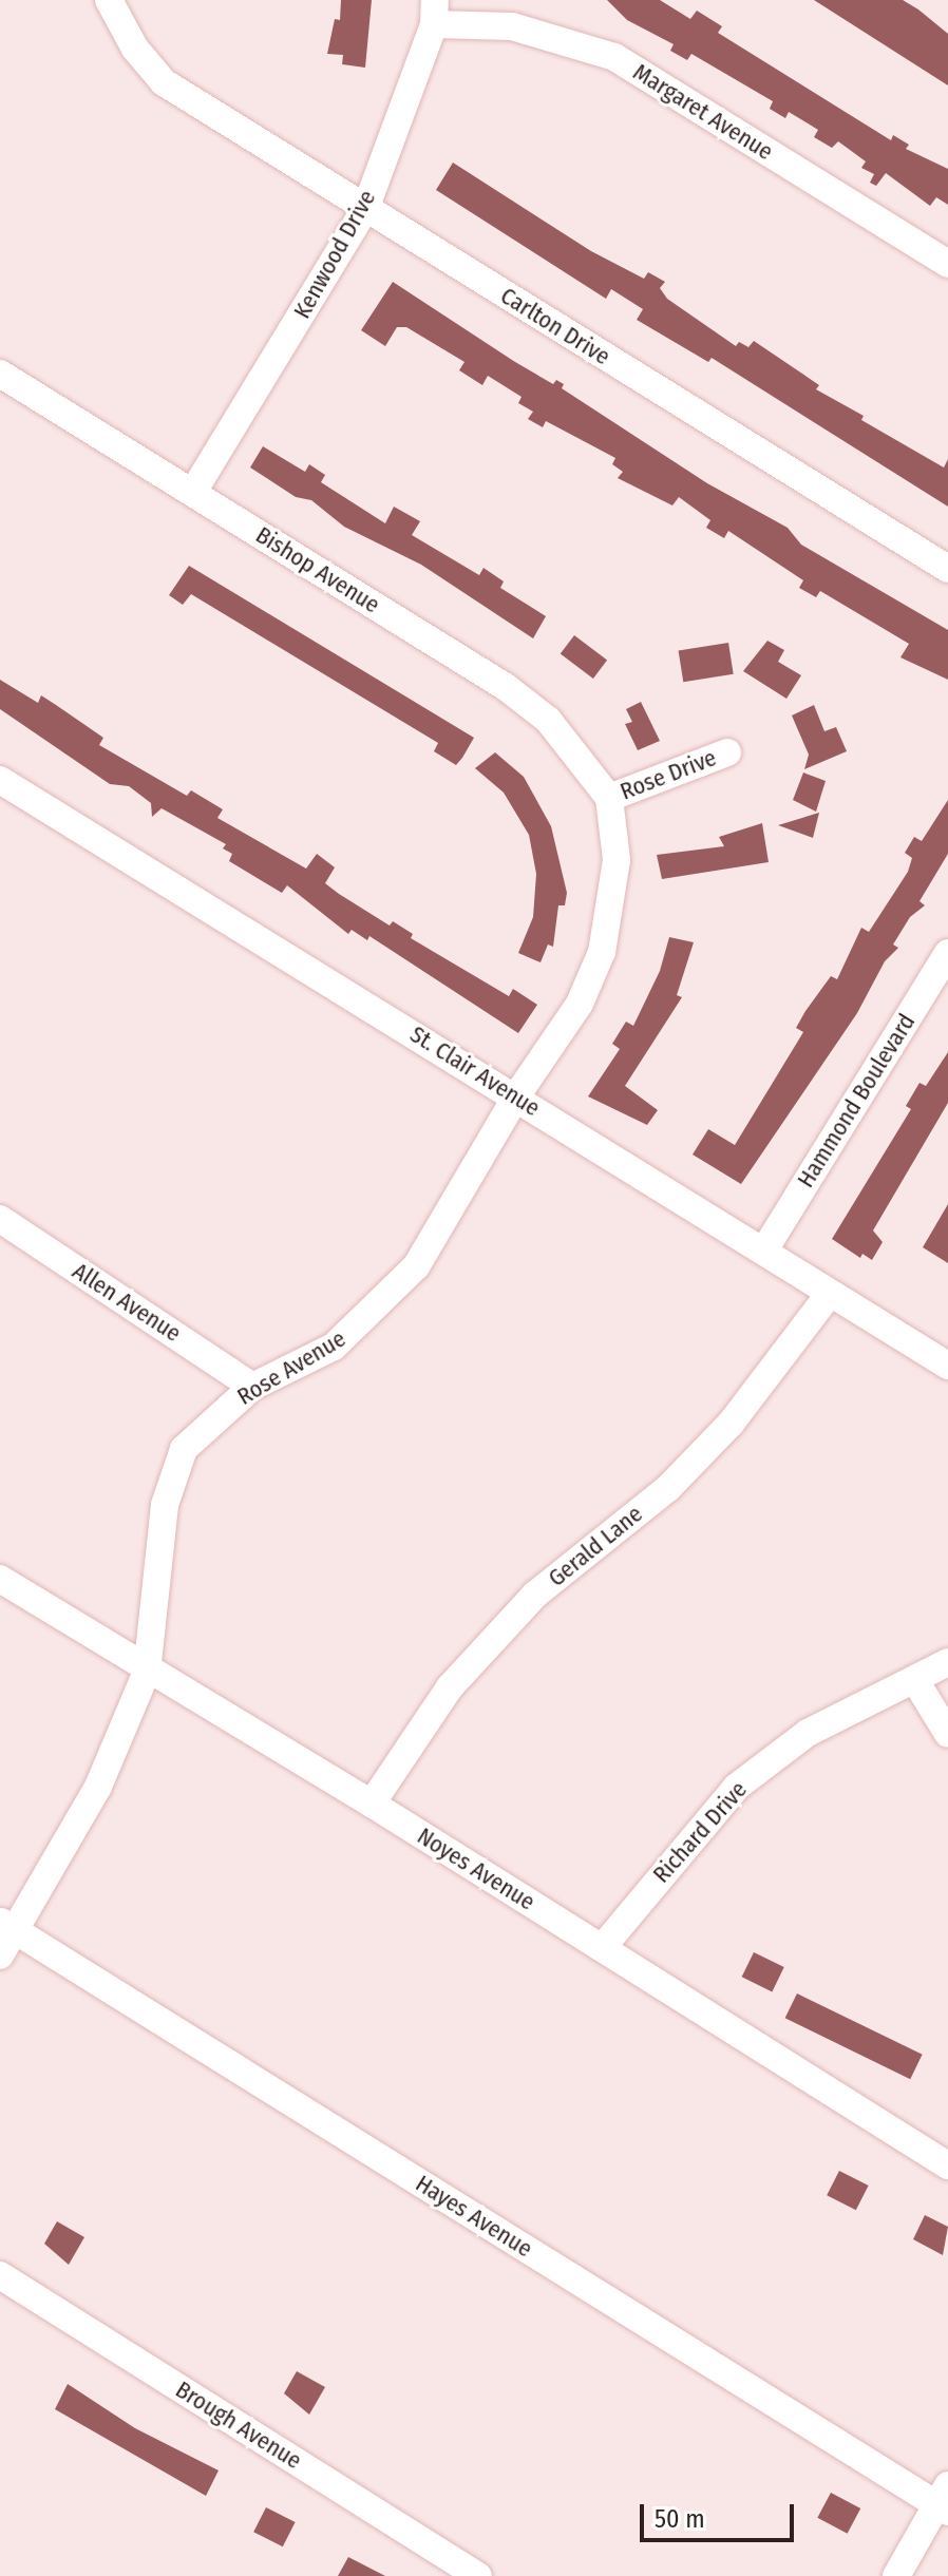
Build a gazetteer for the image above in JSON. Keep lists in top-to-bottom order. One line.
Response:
{"streets":{"street":["Margaret Avenue","Kenwood Drive","Carlton Drive","Bishop Avenue","Rose Drive","St. Clair Avenue","Hammond Boulevard","Allen Avenue","Rose Avenue","Gerald Lane","Richard Drive","Noyes Avenue","Hayes Avenue","Brough Avenue"]},"crossings":[["Margaret Avenue","Kenwood Drive"],["Kenwood Drive","Carlton Drive"],["Kenwood Drive","Bishop Avenue"],["Bishop Avenue","Rose Drive"],["Bishop Avenue","Rose Avenue"],["Rose Drive","Rose Avenue"],["St. Clair Avenue","Hammond Boulevard"],["St. Clair Avenue","Rose Avenue"],["St. Clair Avenue","Gerald Lane"],["Allen Avenue","Rose Avenue"],["Rose Avenue","Noyes Avenue"],["Rose Avenue","Hayes Avenue"],["Gerald Lane","Noyes Avenue"],["Richard Drive","Noyes Avenue"]],"scale_bar":"50 m"}
